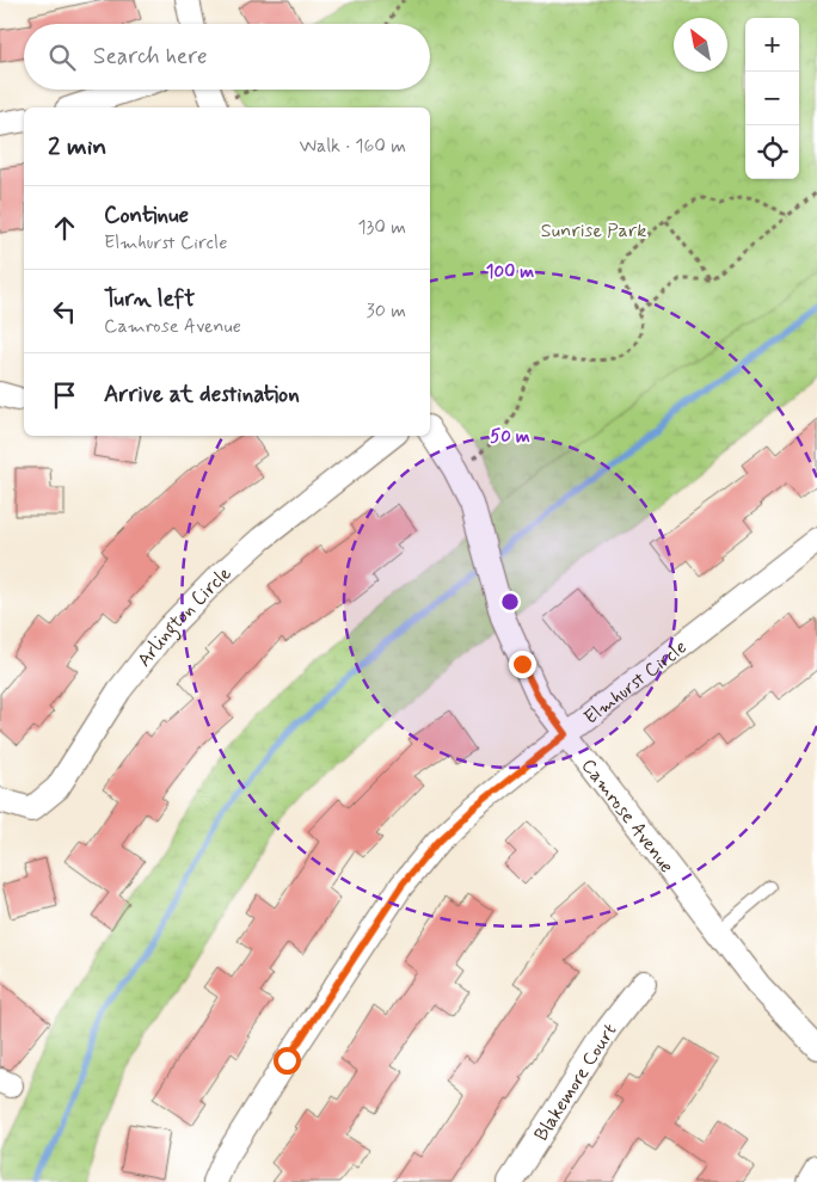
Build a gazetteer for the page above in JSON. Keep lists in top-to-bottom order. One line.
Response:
{"streets":{"street":["Arlington Circle","Elmhurst Circle","Camrose Avenue","Blakemore Court"]},"crossings":[["Elmhurst Circle","Camrose Avenue"]],"parks":["Sunrise Park"],"north":"top left","page":{"map_buttons":["+","−"],"search":"Search here","heading":["2 min","Walk · 160 m"],"list":[["Continue","Elmhurst Circle","130 m"],["Turn left","Camrose Avenue","30 m"],"Arrive at destination"]},"rings":["100 m","50 m"]}
